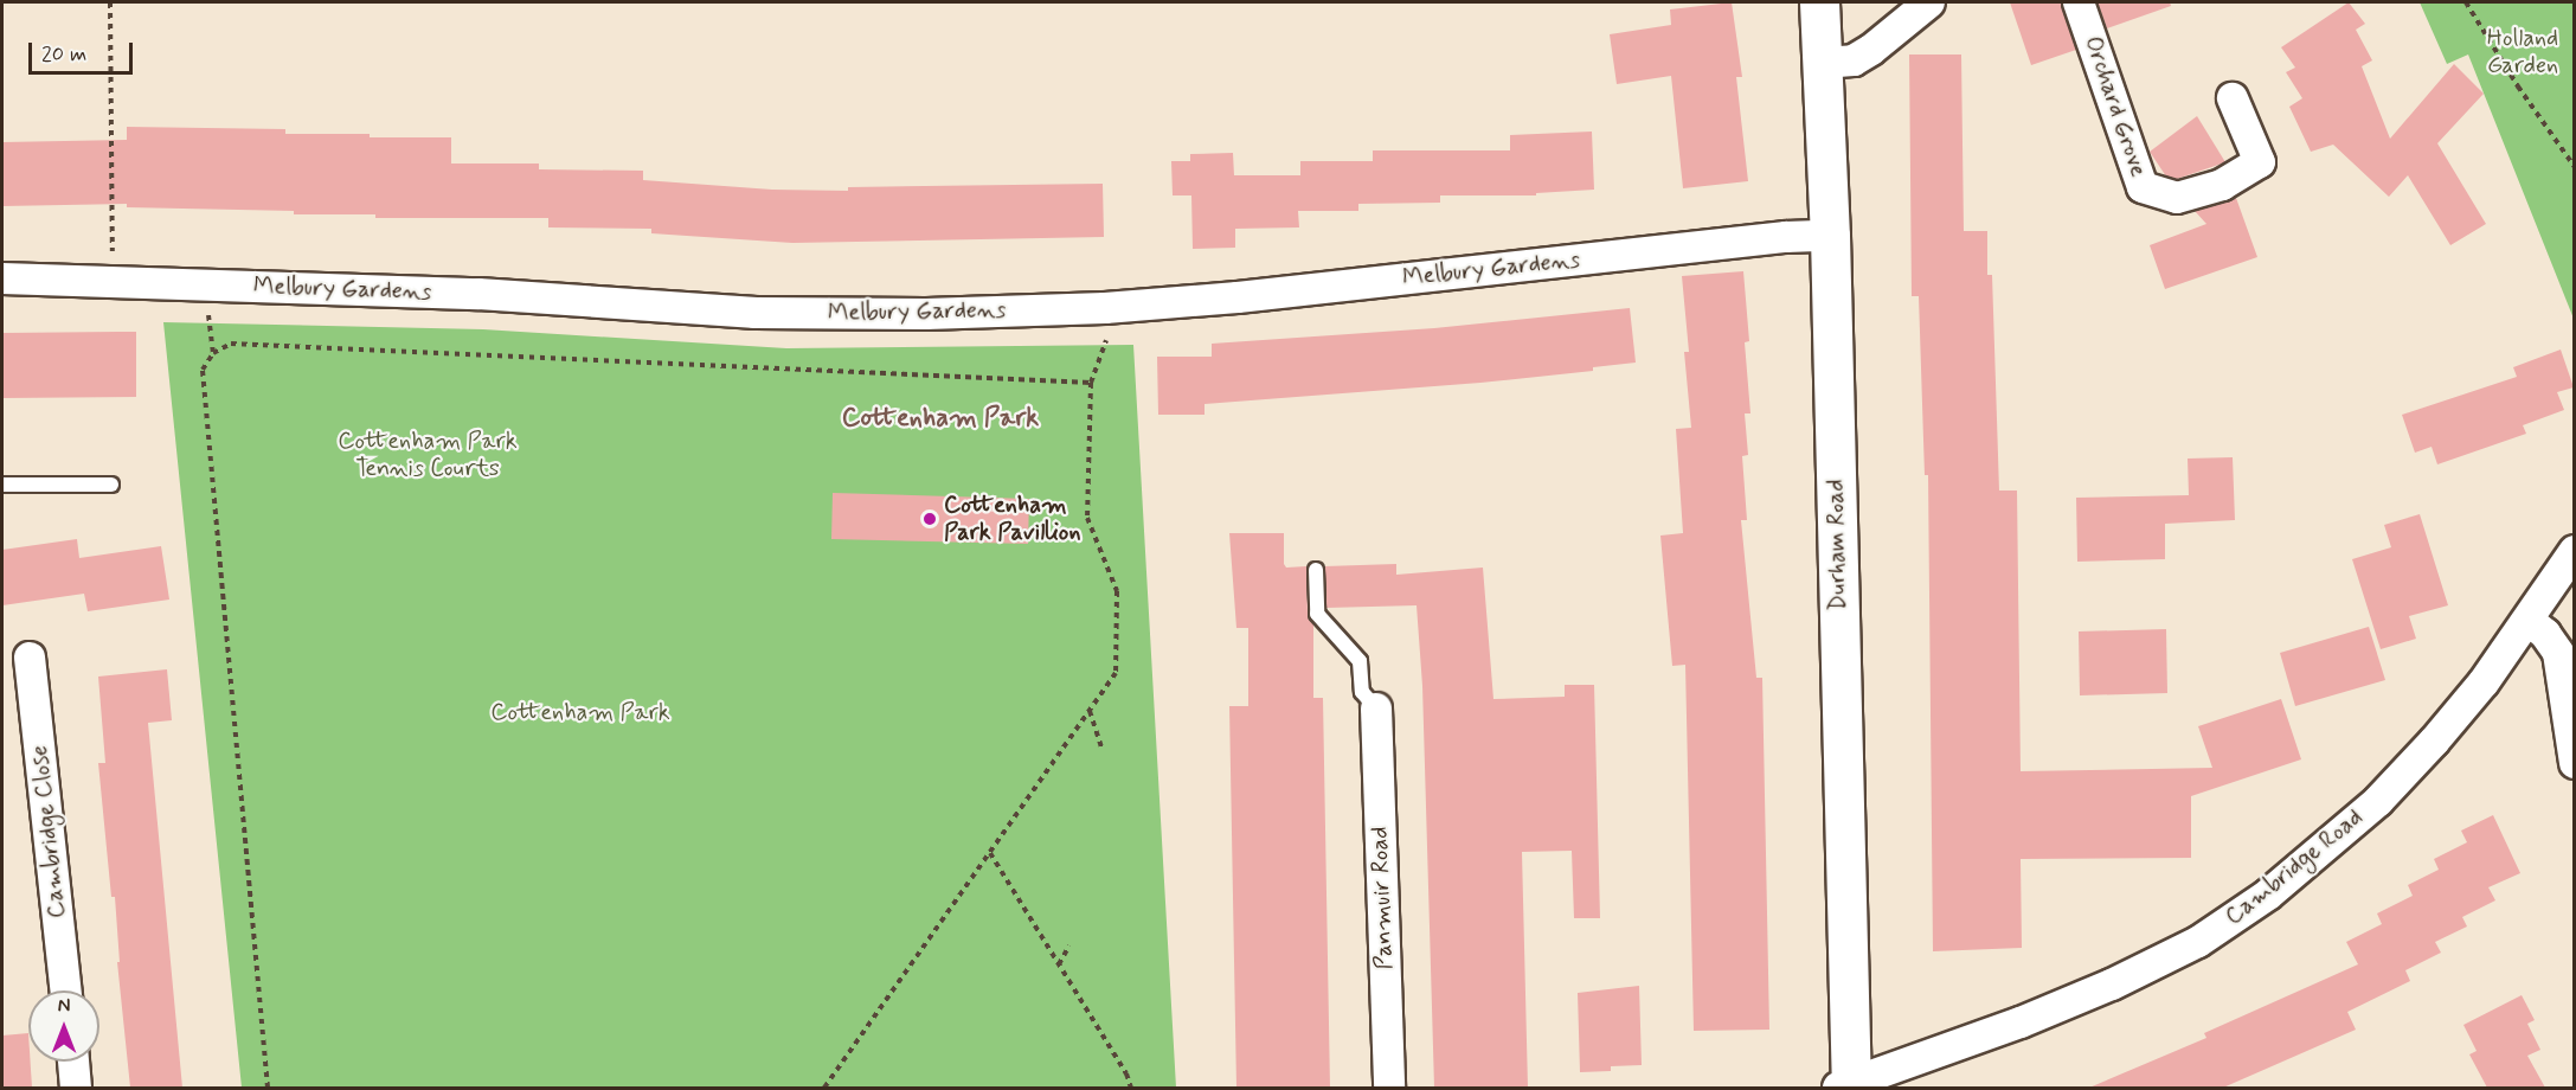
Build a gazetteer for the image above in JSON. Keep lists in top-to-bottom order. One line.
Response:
{"streets":{"main road":["Durham Road"],"street":["Orchard Grove","Melbury Gardens","Cambridge Close","Cambridge Road","Panmuir Road"]},"crossings":[["Melbury Gardens","Durham Road"],["Durham Road","Cambridge Road"]],"districts":["Cottenham Park"],"parks":["Holland Garden","Cottenham Park Tennis Courts","Cottenham Park"],"places":["Cottenham Park Pavillion"],"scale_bar":"20 m","north":"top"}
